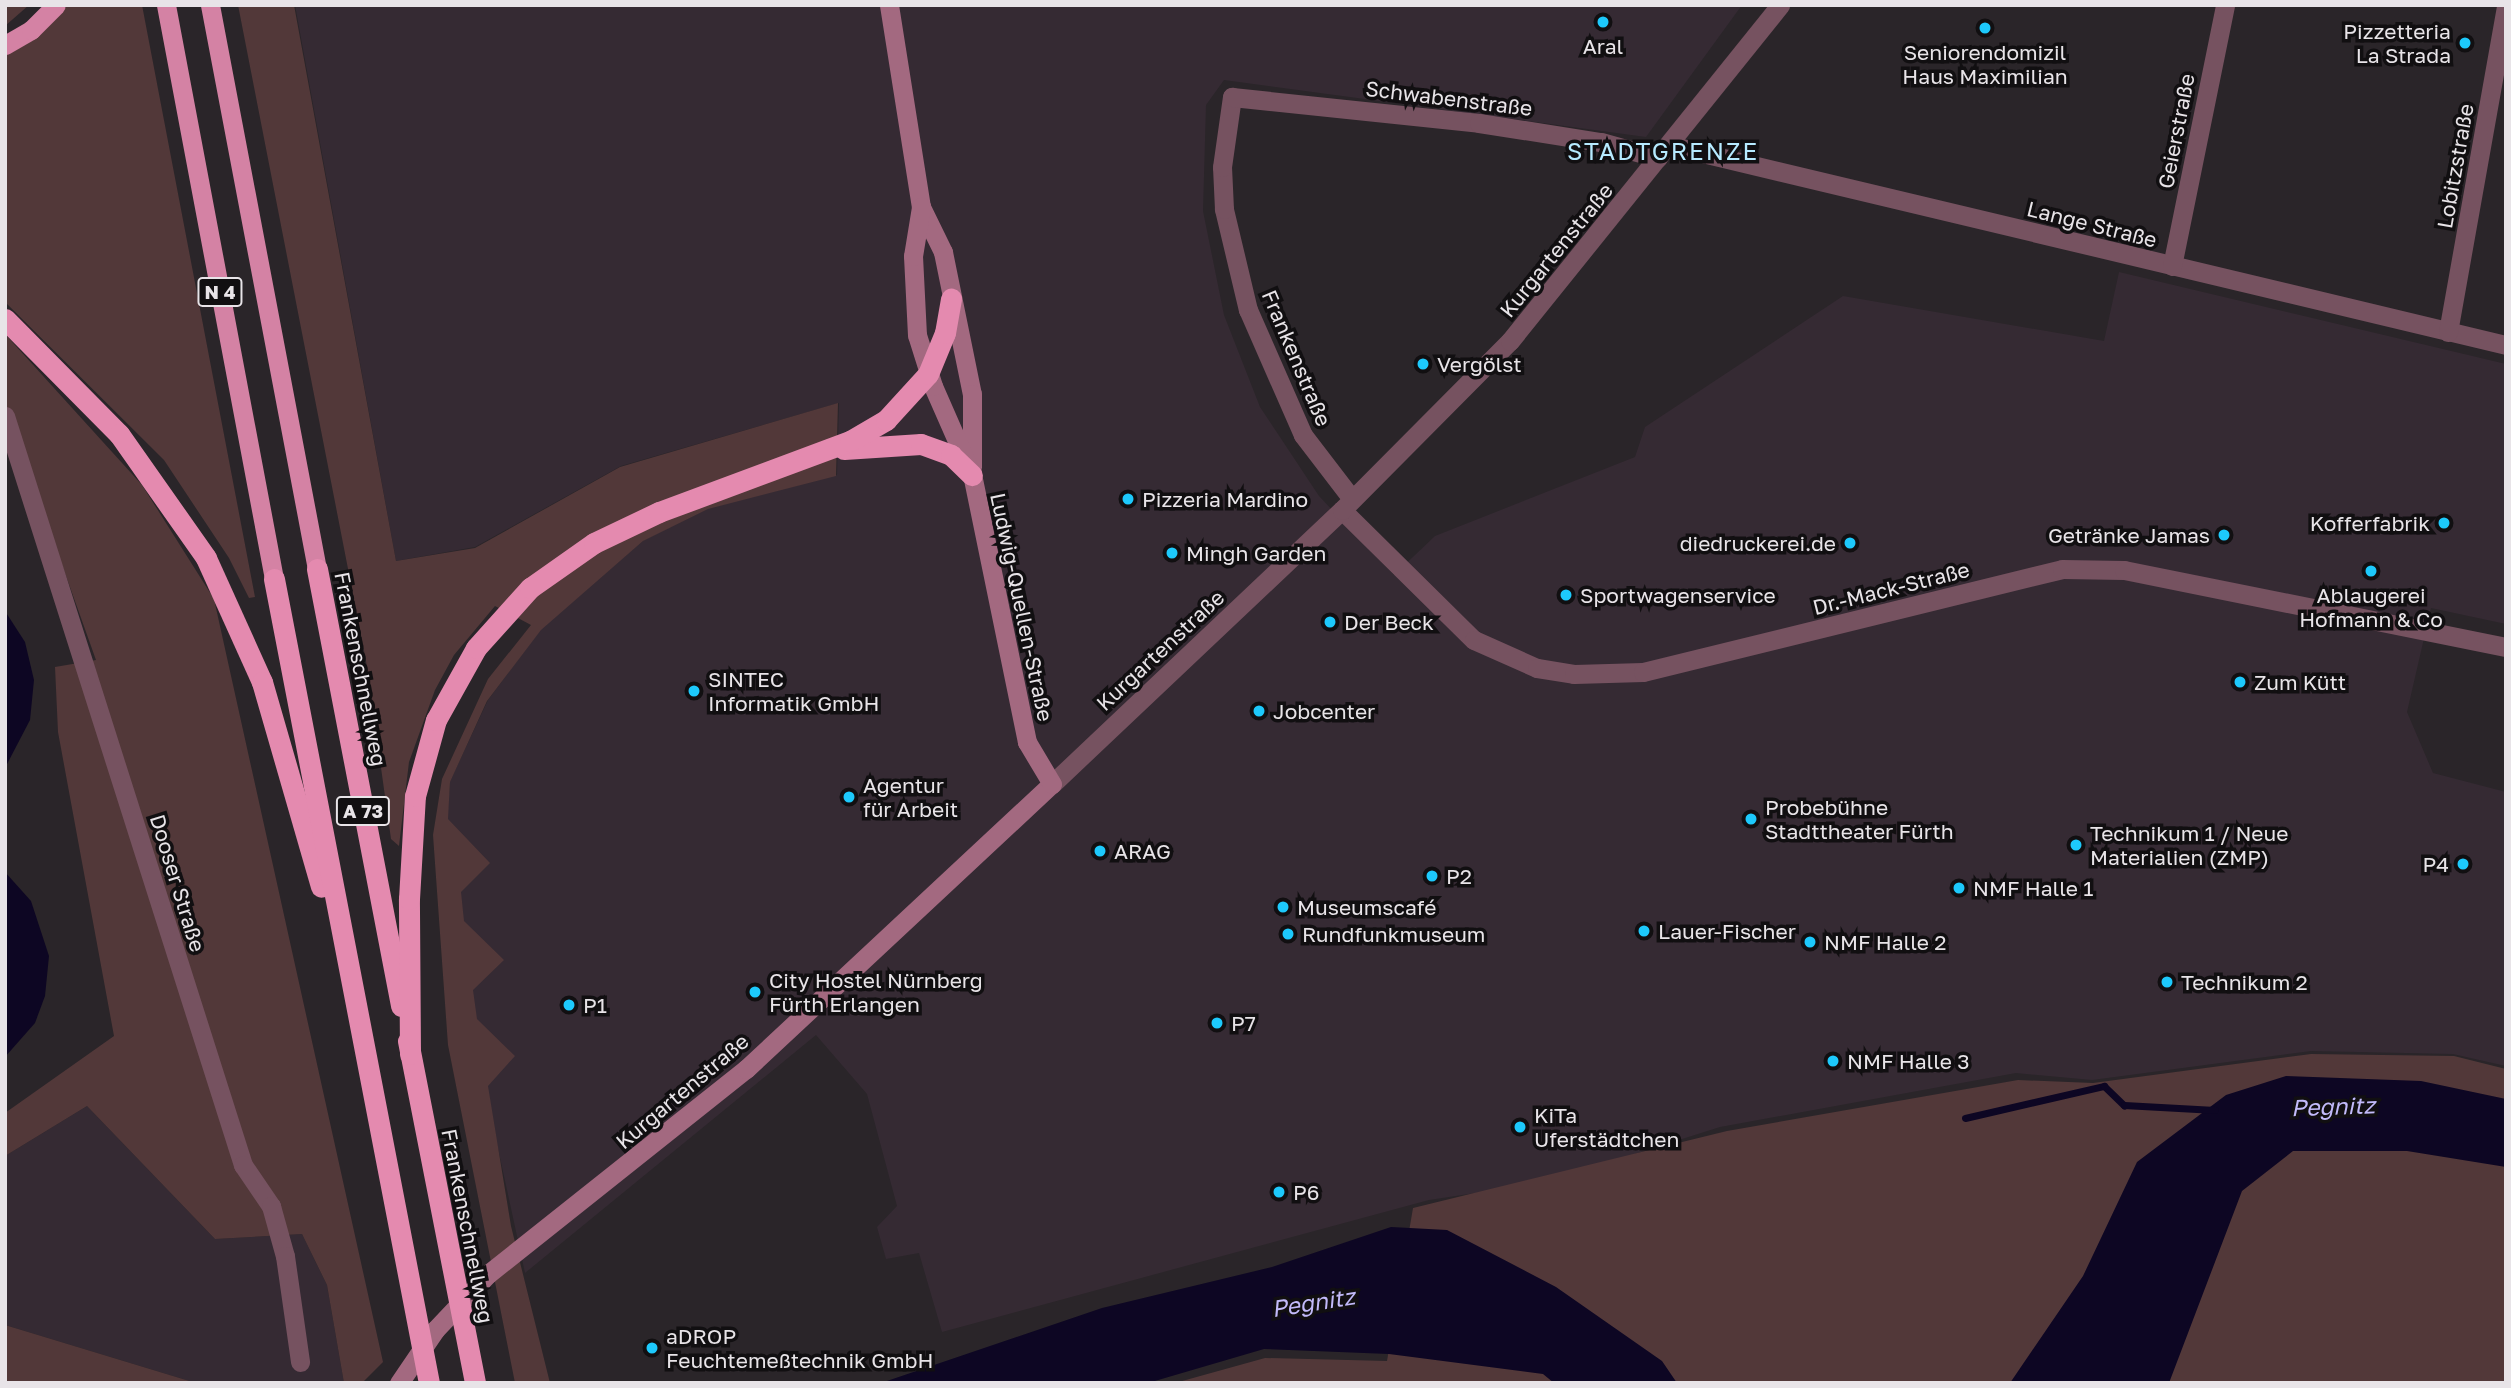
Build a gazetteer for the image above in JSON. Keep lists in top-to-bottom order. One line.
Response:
{"streets":{"highway":["N 4","Frankenschnellweg","A 73"],"main road":["Kurgartenstraße","Ludwig-Quellen-Straße"],"street":["Schwabenstraße","Geierstraße","Lobitzstraße","Lange Straße","Frankenstraße","Dr.-Mack-Straße","Dooser Straße"]},"crossings":[["Schwabenstraße","Lange Straße"],["Schwabenstraße","Kurgartenstraße"],["Schwabenstraße","Frankenstraße"],["Geierstraße","Lange Straße"],["Lobitzstraße","Lange Straße"],["Lange Straße","Kurgartenstraße"],["Kurgartenstraße","Frankenstraße"],["Kurgartenstraße","Dr.-Mack-Straße"],["Kurgartenstraße","Ludwig-Quellen-Straße"],["N 4","A 73"],["Frankenstraße","Dr.-Mack-Straße"]],"districts":["STADTGRENZE"],"water":["Pegnitz"],"places":["Aral","Seniorendomizil Haus Maximilian","Pizzetteria La Strada","Vergölst","Pizzeria Mardino","Kofferfabrik","Getränke Jamas","diedruckerei.de","Mingh Garden","Ablaugerei Hofmann & Co","Sportwagenservice","Der Beck","Zum Kütt","SINTEC Informatik GmbH","Jobcenter","Agentur für Arbeit","Probebühne Stadttheater Fürth","Technikum 1 / Neue Materialien (ZMP)","ARAG","P4","P2","NMF Halle 1","Museumscafé","Lauer-Fischer","Rundfunkmuseum","NMF Halle 2","Technikum 2","City Hostel Nürnberg Fürth Erlangen","P1","P7","NMF Halle 3","KiTa Uferstädtchen","P6","aDROP Feuchtemeßtechnik GmbH"]}
